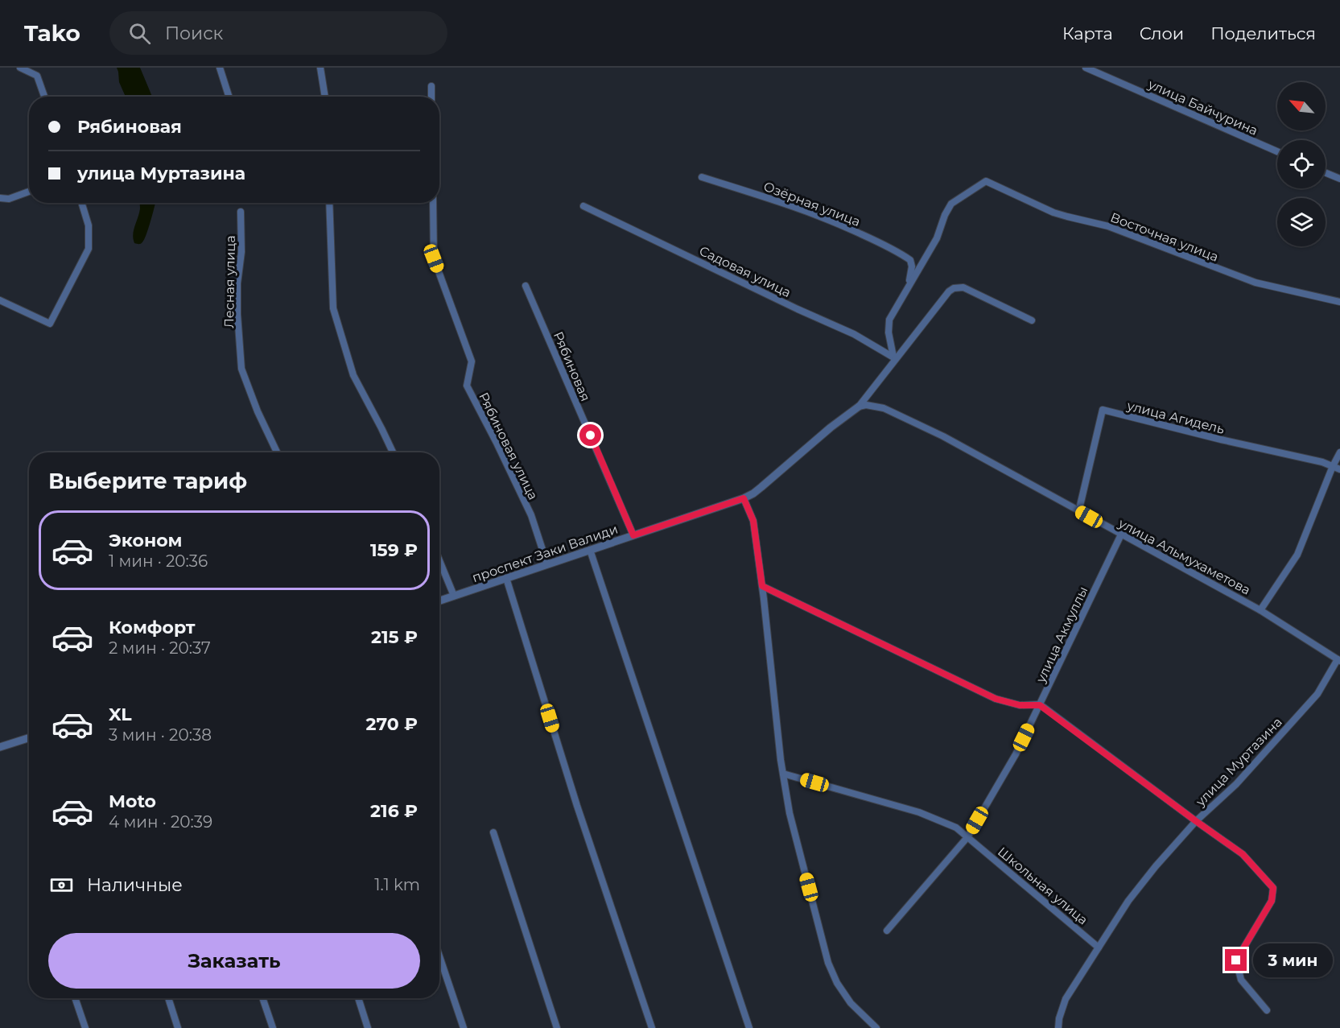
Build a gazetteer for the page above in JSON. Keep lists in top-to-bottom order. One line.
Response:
{"streets":{"street":["улица Байчурина","Озёрная улица","Восточная улица","Садовая улица","Лесная улица","Рябиновая","улица Агидель","Рябиновая улица","проспект Заки Валиди","улица Альмухаметова","улица Акмуллы","улица Муртазина","Школьная улица"]},"crossings":[["Озёрная улица","Восточная улица"],["Рябиновая","проспект Заки Валиди"],["Рябиновая улица","проспект Заки Валиди"],["проспект Заки Валиди","улица Альмухаметова"],["улица Альмухаметова","улица Акмуллы"],["улица Альмухаметова","улица Муртазина"],["улица Акмуллы","Школьная улица"]],"north":"top left","page":{"header":"Tako","search":"Поиск","nav":["Карта","Слои","Поделиться"],"banner":["Рябиновая","улица Муртазина"],"heading":"Выберите тариф","list":[{"name":"Эконом","note":"1 мин · 20:36","value":"159 ₽"},{"name":"Комфорт","note":"2 мин · 20:37","value":"215 ₽"},{"name":"XL","note":"3 мин · 20:38","value":"270 ₽"},{"name":"Moto","note":"4 мин · 20:39","value":"216 ₽"}],"pay":["Наличные","1.1 km"],"buttons":"Заказать","bubble":"3 мин"}}
